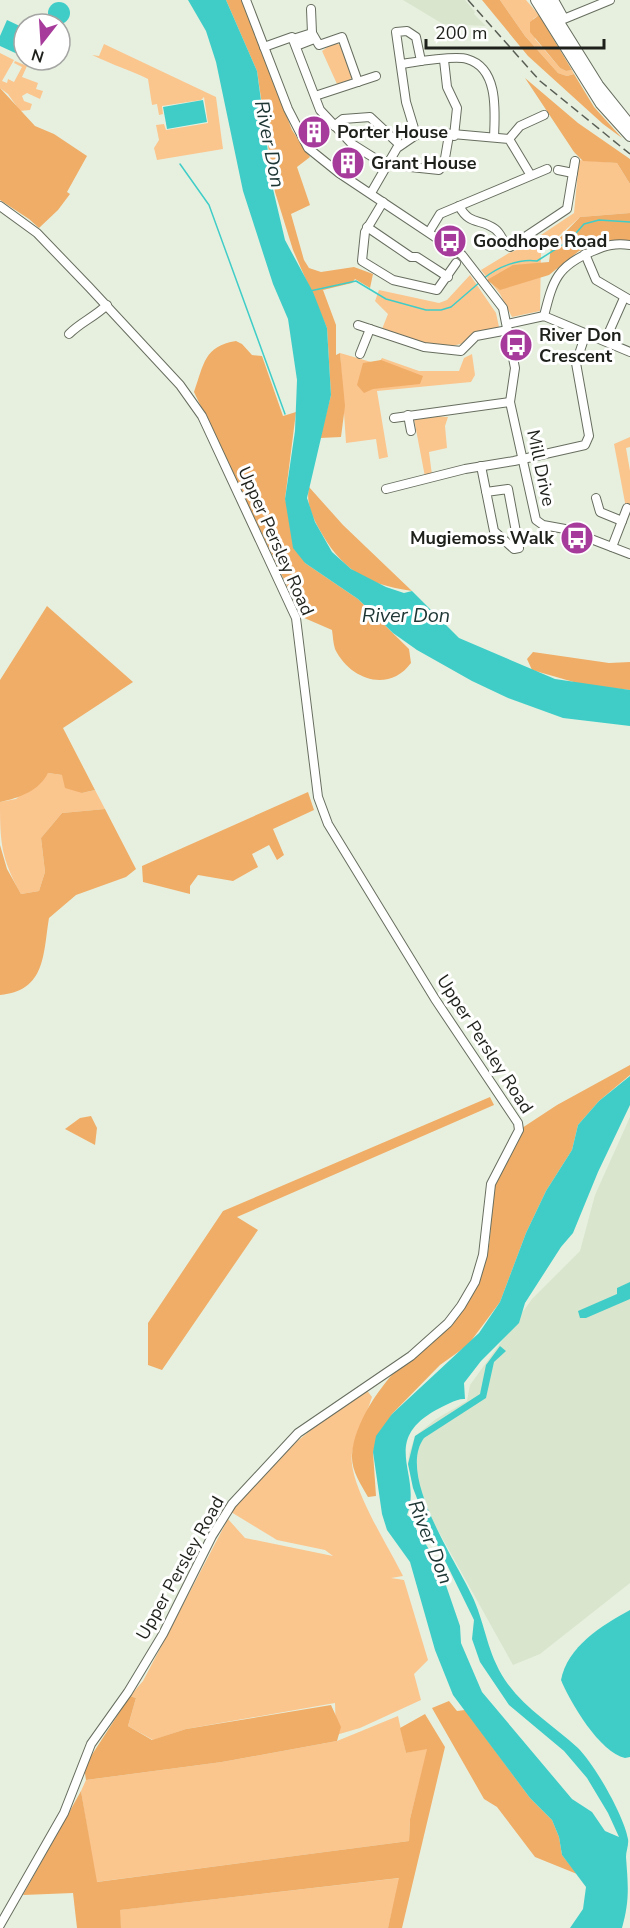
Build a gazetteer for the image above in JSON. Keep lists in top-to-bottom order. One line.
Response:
{"streets":{"street":["Mill Drive","Upper Persley Road"]},"water":["River Don"],"places":{"building":["Porter House","Grant House"],"bus stop":["Goodhope Road","River Don Crescent","Mugiemoss Walk"]},"scale_bar":"200 m","north":"bottom"}
